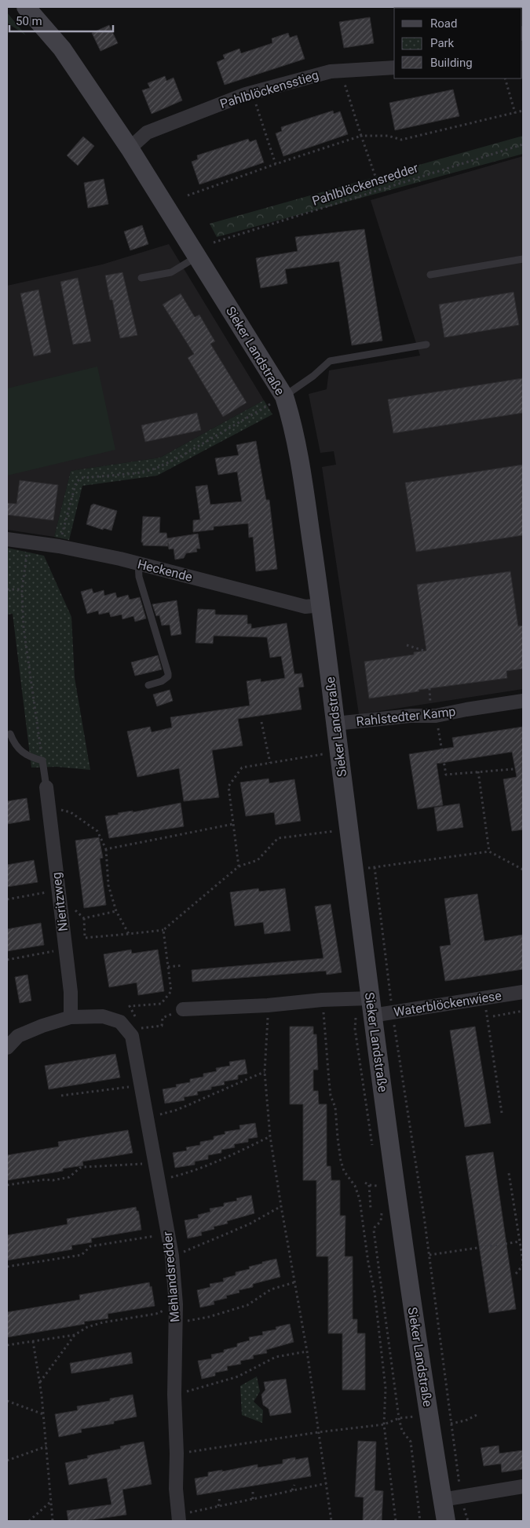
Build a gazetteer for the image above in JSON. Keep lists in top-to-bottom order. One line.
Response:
{"streets":{"main road":["Sieker Landstraße"],"street":["Pahlblöckensstieg","Heckende","Rahlstedter Kamp","Nieritzweg","Waterblöckenwiese","Mehlandsredder"],"path":["Pahlblöckensredder"]},"crossings":[["Pahlblöckensstieg","Sieker Landstraße"],["Sieker Landstraße","Heckende"],["Sieker Landstraße","Rahlstedter Kamp"],["Sieker Landstraße","Waterblöckenwiese"]],"legend":["Road","Park","Building"],"scale_bar":"50 m"}
